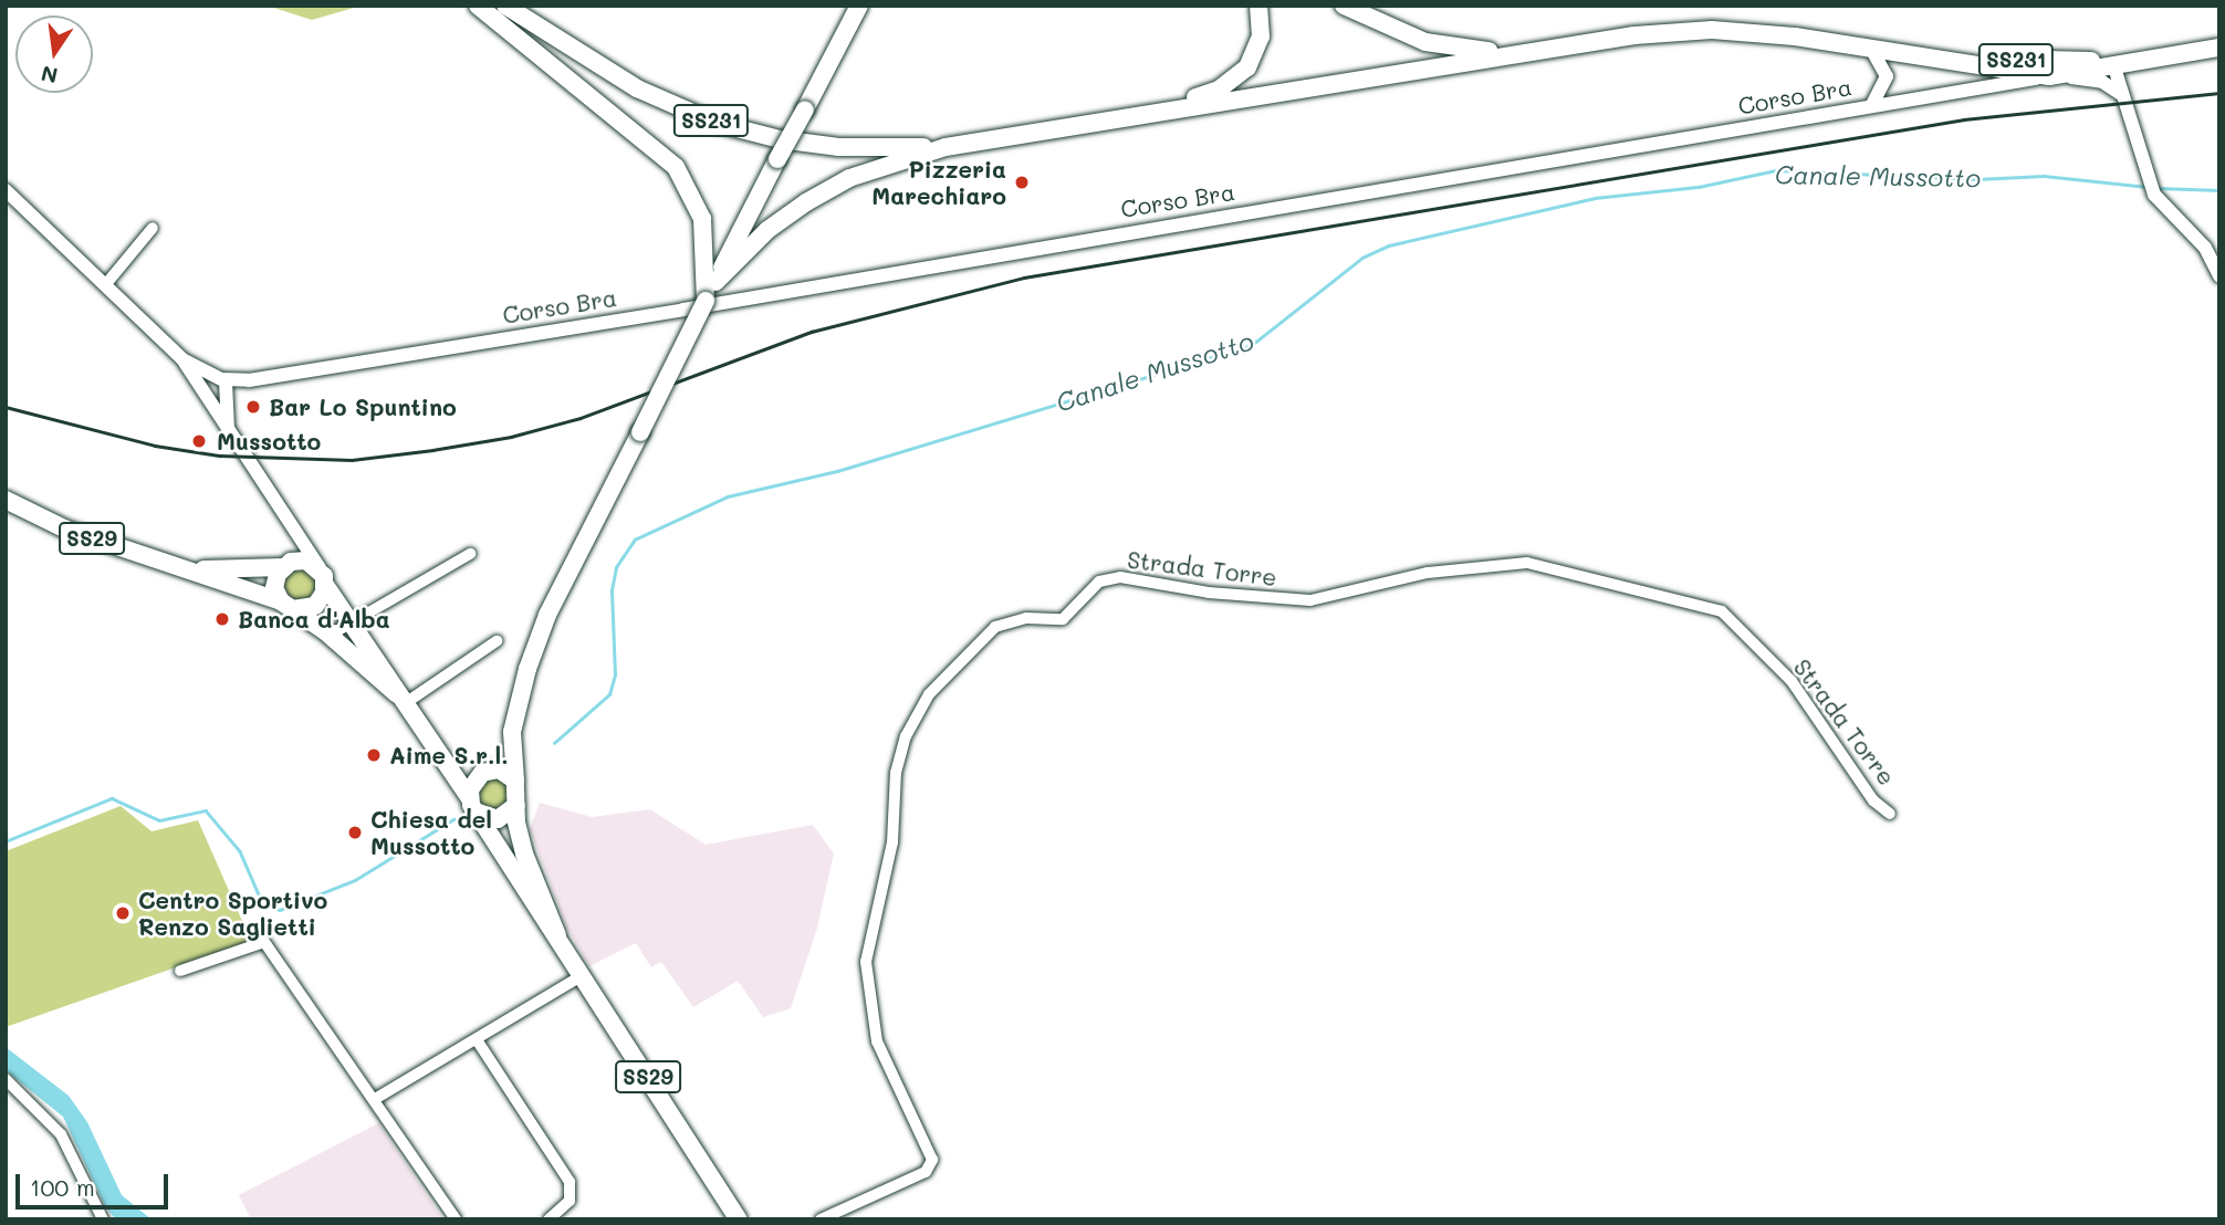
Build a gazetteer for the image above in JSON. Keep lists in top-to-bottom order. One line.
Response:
{"streets":{"main road":["SS231","Corso Bra","SS29"],"street":["Strada Torre"]},"crossings":[["SS231","Corso Bra"]],"water":["Canale Mussotto"],"places":["Pizzeria Marechiaro","Bar Lo Spuntino","Mussotto","Banca d'Alba","Aime S.r.l.","Chiesa del Mussotto","Centro Sportivo Renzo Saglietti"],"scale_bar":"100 m","north":"bottom"}
